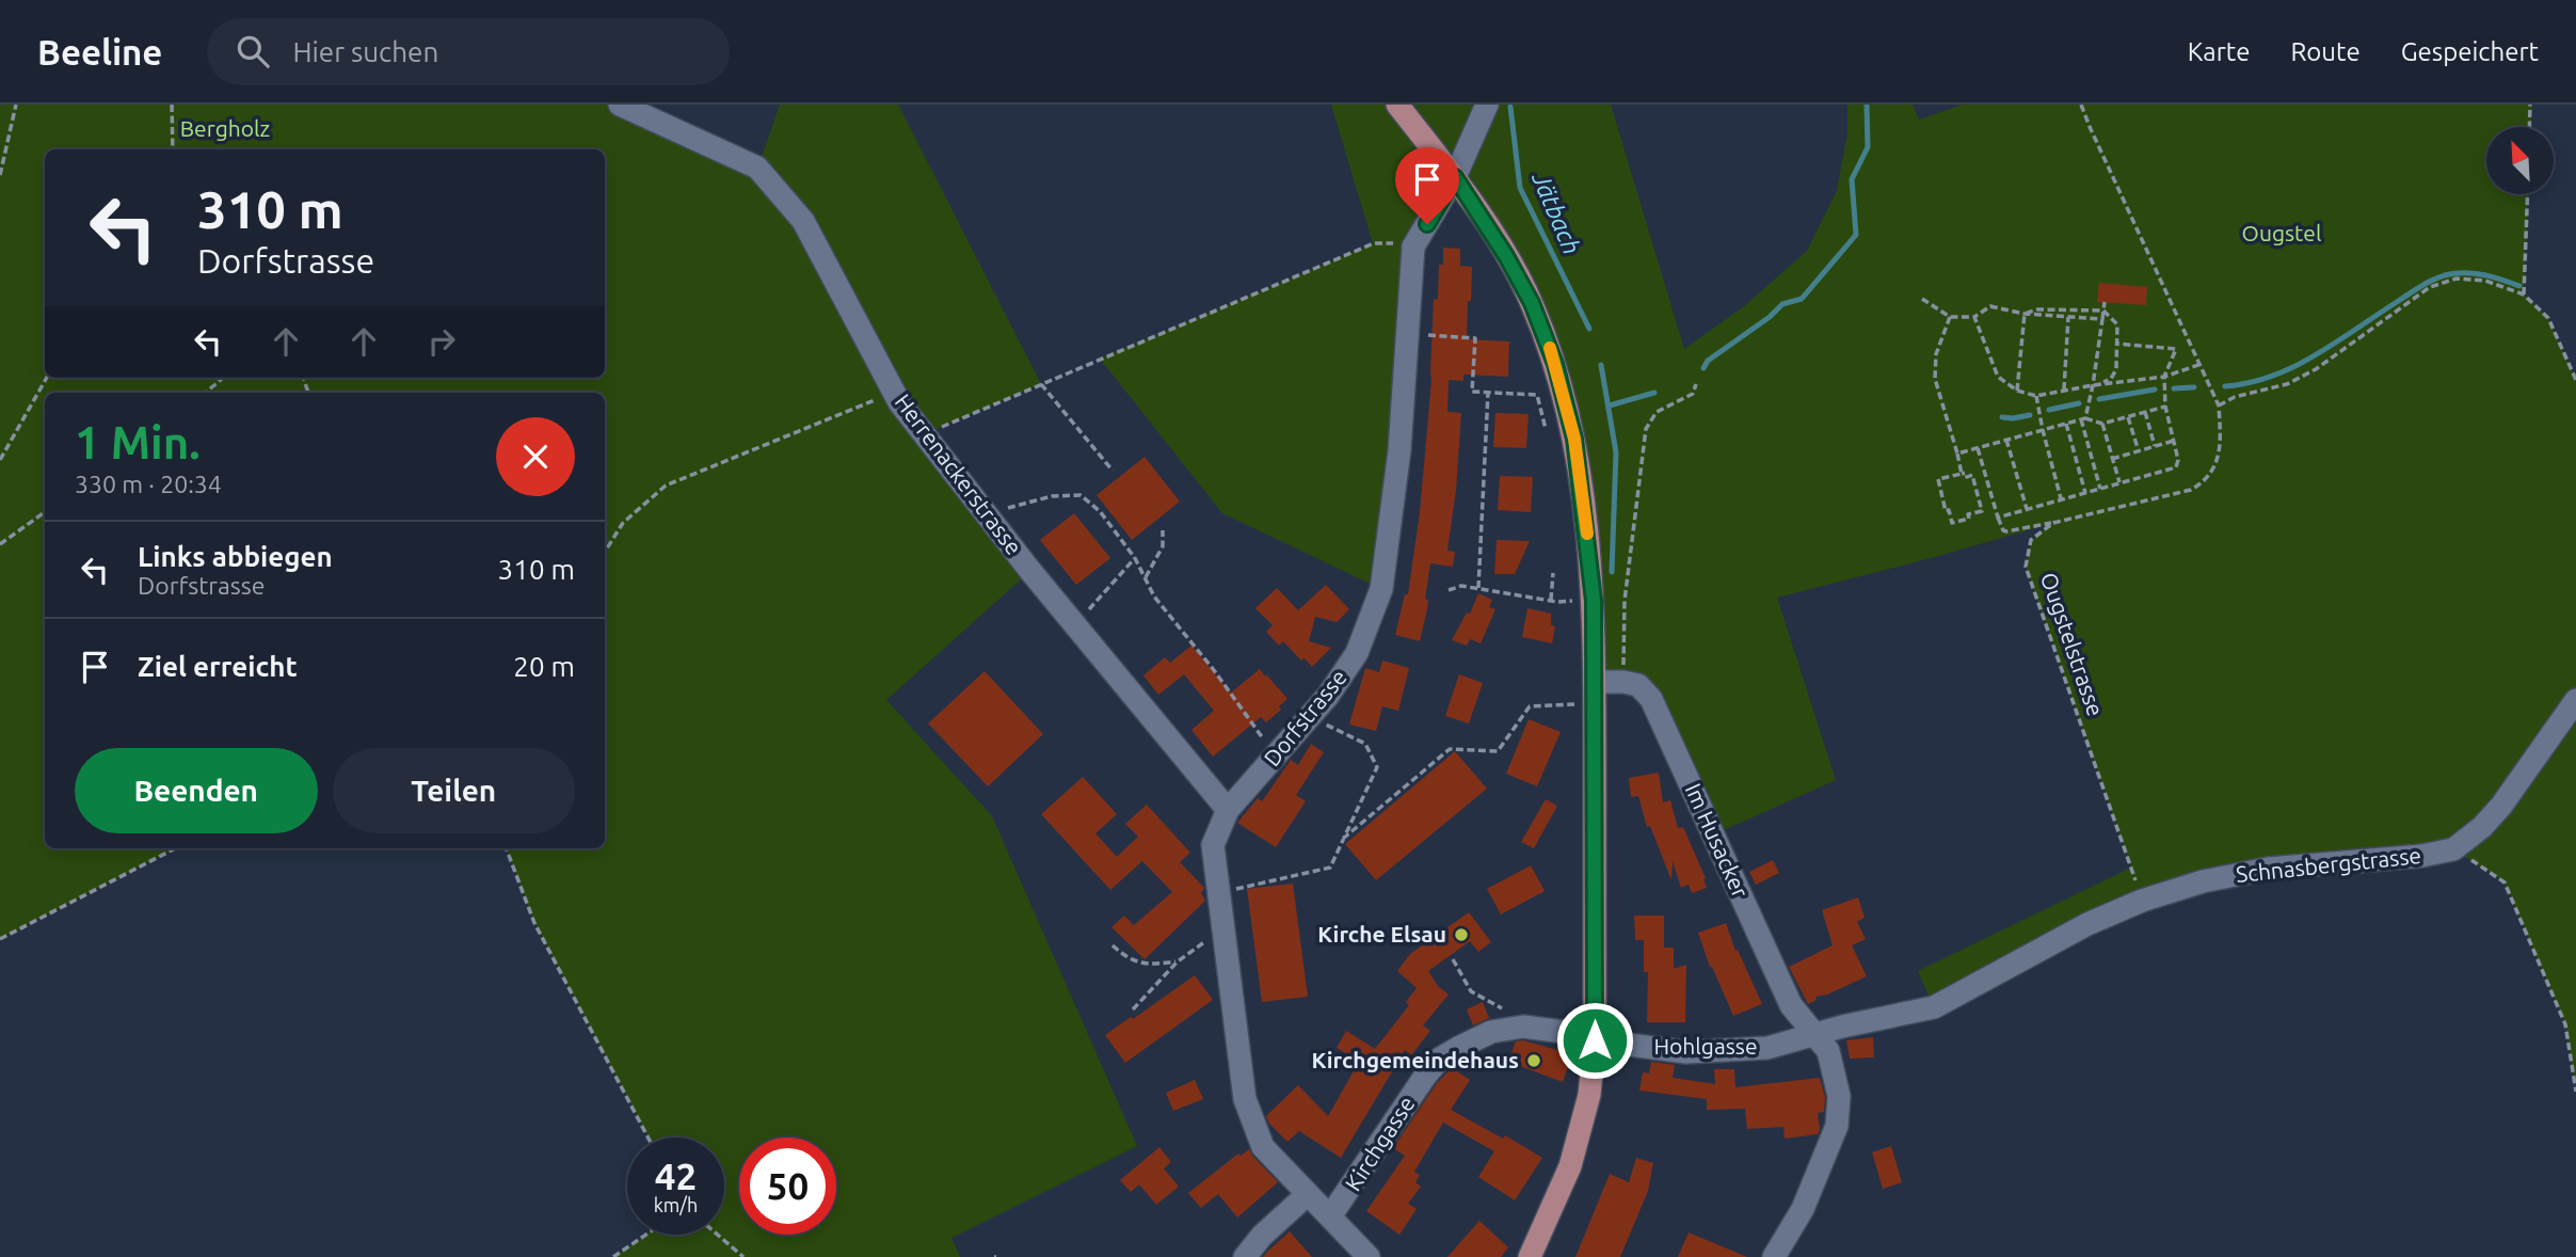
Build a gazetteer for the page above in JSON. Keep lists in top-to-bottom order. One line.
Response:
{"streets":{"street":["Herrenackerstrasse","Dorfstrasse","Im Husacker","Schnasbergstrasse","Hohlgasse","Kirchgasse"],"path":["Ougstelstrasse"]},"crossings":[["Herrenackerstrasse","Dorfstrasse"],["Ougstelstrasse","Schnasbergstrasse"],["Dorfstrasse","Kirchgasse"],["Im Husacker","Schnasbergstrasse"],["Im Husacker","Hohlgasse"],["Schnasbergstrasse","Hohlgasse"],["Hohlgasse","Kirchgasse"]],"water":["Jätbach"],"parks":["Bergholz","Ougstel"],"places":["Kirche Elsau","Kirchgemeindehaus"],"north":"top left","page":{"header":"Beeline","search":"Hier suchen","nav":["Karte","Route","Gespeichert"],"turn":["310 m","Dorfstrasse"],"heading":["1 Min.","330 m · 20:34"],"list":[{"name":"Links abbiegen","note":"Dorfstrasse","value":"310 m"},{"name":"Ziel erreicht","value":"20 m"}],"buttons":["Beenden","Teilen"],"speed":"42 km/h","limit":"50"}}
